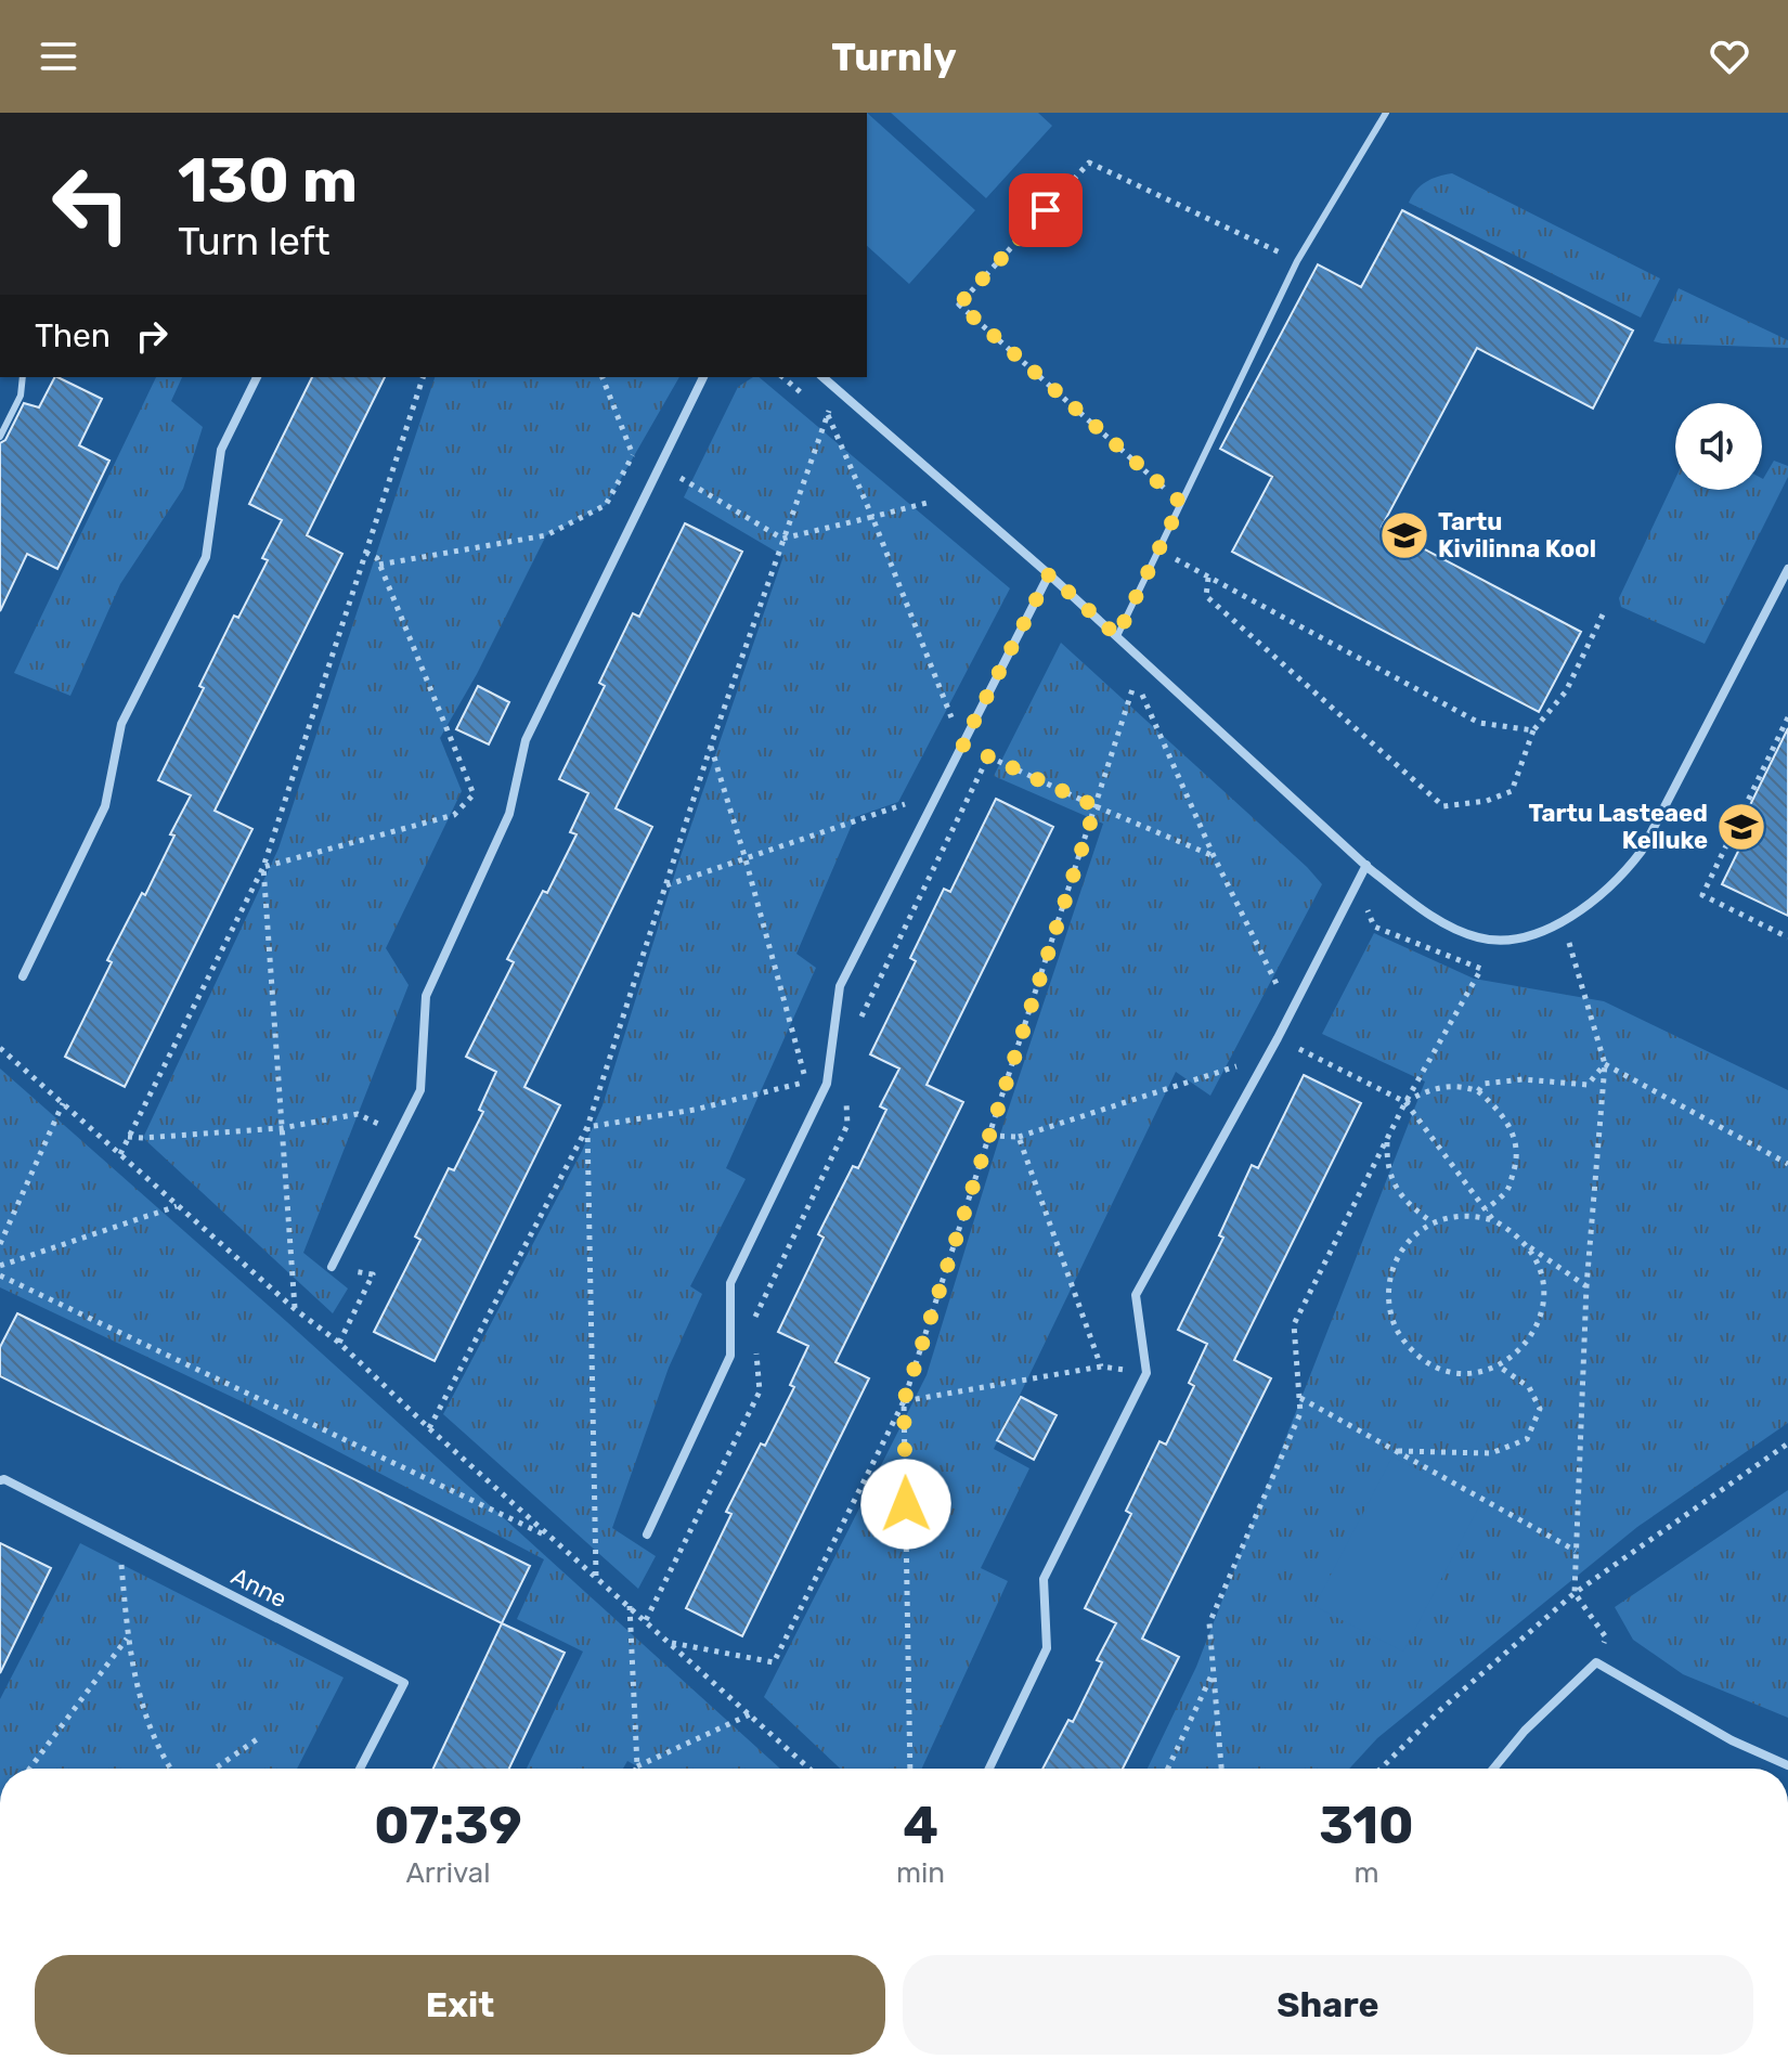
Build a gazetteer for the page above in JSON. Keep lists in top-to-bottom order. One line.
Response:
{"streets":{"street":["Anne"]},"places":{"school or university":["Tartu Kivilinna Kool","Tartu Lasteaed Kelluke"]},"page":{"header":"Turnly","turn":["130 m","Turn left"],"then":"Then","eta":["07:39","Arrival","4","min","310","m"],"buttons":["Exit","Share"]}}
